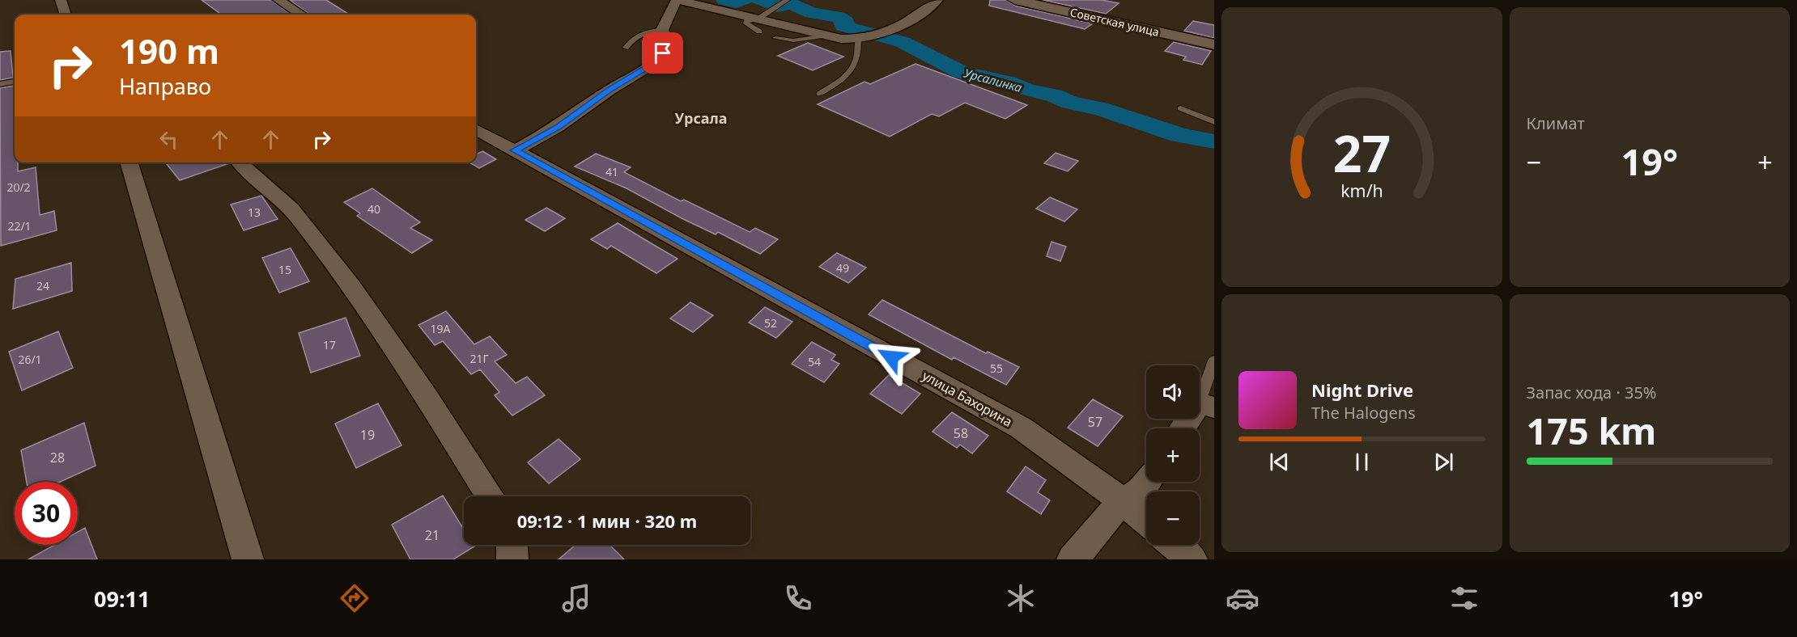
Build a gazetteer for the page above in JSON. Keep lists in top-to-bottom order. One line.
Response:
{"streets":{"street":["Советская улица","улица Бахорина"]},"districts":["Урсала"],"water":["Урсалинка"],"house_numbers":["41","20/2","40","13","22/1","49","15","24","52","19А","17","21Г","26/1","54","55","57","58","19","28","21"],"page":{"tile":["Климат",["Запас хода · 35%","175 km"]],"turn":["190 m","Направо"],"heat":["−","19°","+"],"map_buttons":["+","−"],"song":["Night Drive","The Halogens"],"limit":"30","trip":"09:12 · 1 мин · 320 m","tabs":["09:11","19°"],"gauge":["27","km/h"]}}
